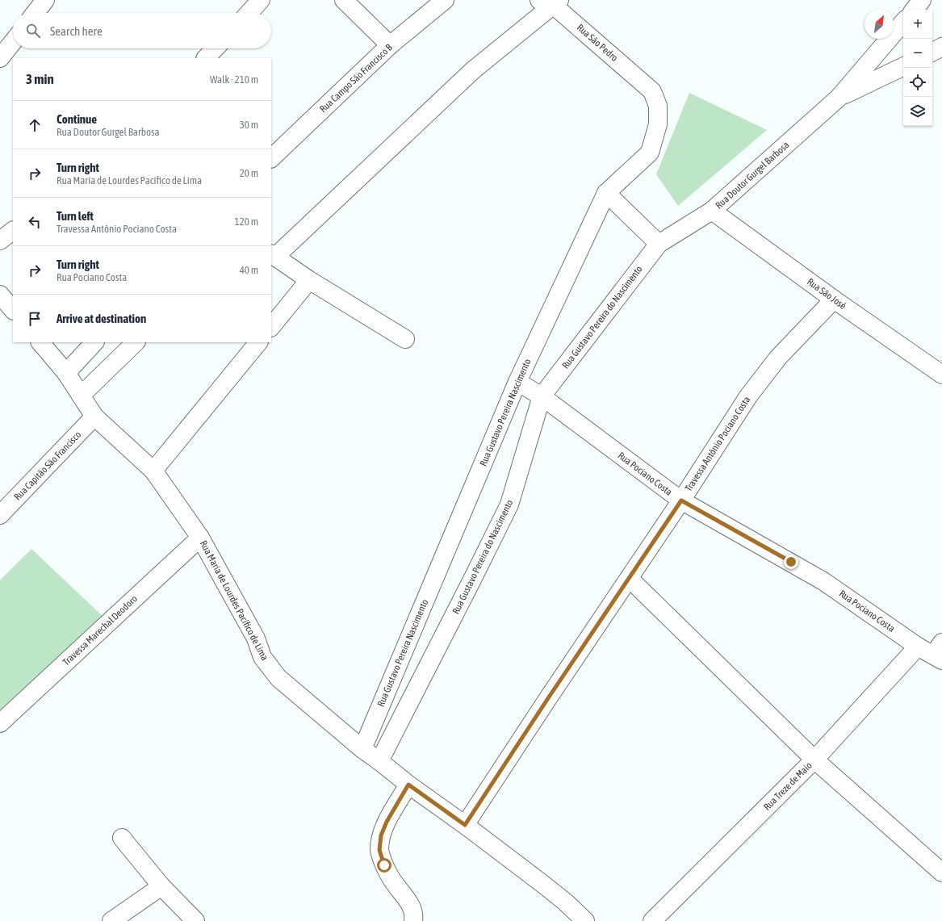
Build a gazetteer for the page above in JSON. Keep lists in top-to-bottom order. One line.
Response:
{"streets":{"street":["Rua Sāo Pedro","Rua Campo São Francisco B","Rua Doutor Gurgel Barbosa","Rua São José","Rua Gustavo Pereira do Nascimento","Rua Gustavo Pereira Nascimento","Travessa Antônio Pociano Costa","Rua Capitão São Francisco","Rua Pociano Costa","Rua Maria de Lourdes Pacífico de Lima","Travessa Marechal Deodoro","Rua Treze de Maio"]},"crossings":[["Rua Sāo Pedro","Rua Gustavo Pereira Nascimento"],["Rua Doutor Gurgel Barbosa","Rua São José"],["Rua Doutor Gurgel Barbosa","Rua Gustavo Pereira do Nascimento"],["Rua São José","Travessa Antônio Pociano Costa"],["Rua Gustavo Pereira do Nascimento","Rua Pociano Costa"],["Rua Gustavo Pereira do Nascimento","Rua Maria de Lourdes Pacífico de Lima"],["Rua Gustavo Pereira Nascimento","Rua Pociano Costa"],["Rua Gustavo Pereira Nascimento","Rua Maria de Lourdes Pacífico de Lima"],["Travessa Antônio Pociano Costa","Rua Pociano Costa"],["Travessa Antônio Pociano Costa","Rua Maria de Lourdes Pacífico de Lima"],["Rua Capitão São Francisco","Rua Maria de Lourdes Pacífico de Lima"],["Rua Pociano Costa","Rua Treze de Maio"],["Rua Maria de Lourdes Pacífico de Lima","Travessa Marechal Deodoro"]],"north":"top right","page":{"map_buttons":["+","−"],"search":"Search here","heading":["3 min","Walk · 210 m"],"list":[["Continue","Rua Doutor Gurgel Barbosa","30 m"],["Turn right","Rua Maria de Lourdes Pacífico de Lima","20 m"],["Turn left","Travessa Antônio Pociano Costa","120 m"],["Turn right","Rua Pociano Costa","40 m"],"Arrive at destination"]}}
